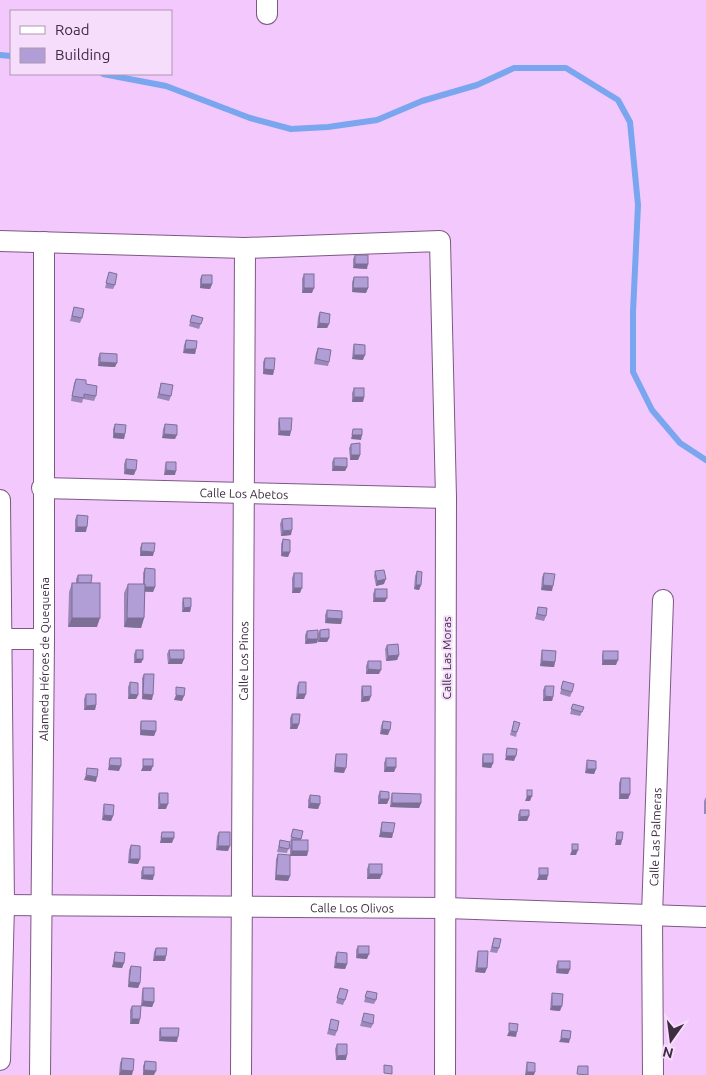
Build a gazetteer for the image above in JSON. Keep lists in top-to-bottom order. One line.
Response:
{"streets":{"street":["Calle Los Abetos","Calle Las Moras","Alameda Héroes de Quequeña","Calle Los Pinos","Calle Las Palmeras","Calle Los Olivos"]},"crossings":[["Calle Los Abetos","Calle Las Moras"],["Calle Los Abetos","Alameda Héroes de Quequeña"],["Calle Los Abetos","Calle Los Pinos"],["Calle Las Moras","Calle Los Pinos"],["Calle Las Moras","Calle Los Olivos"],["Alameda Héroes de Quequeña","Calle Los Olivos"],["Calle Los Pinos","Calle Los Olivos"],["Calle Las Palmeras","Calle Los Olivos"]],"legend":["Road","Building"],"north":"bottom"}
